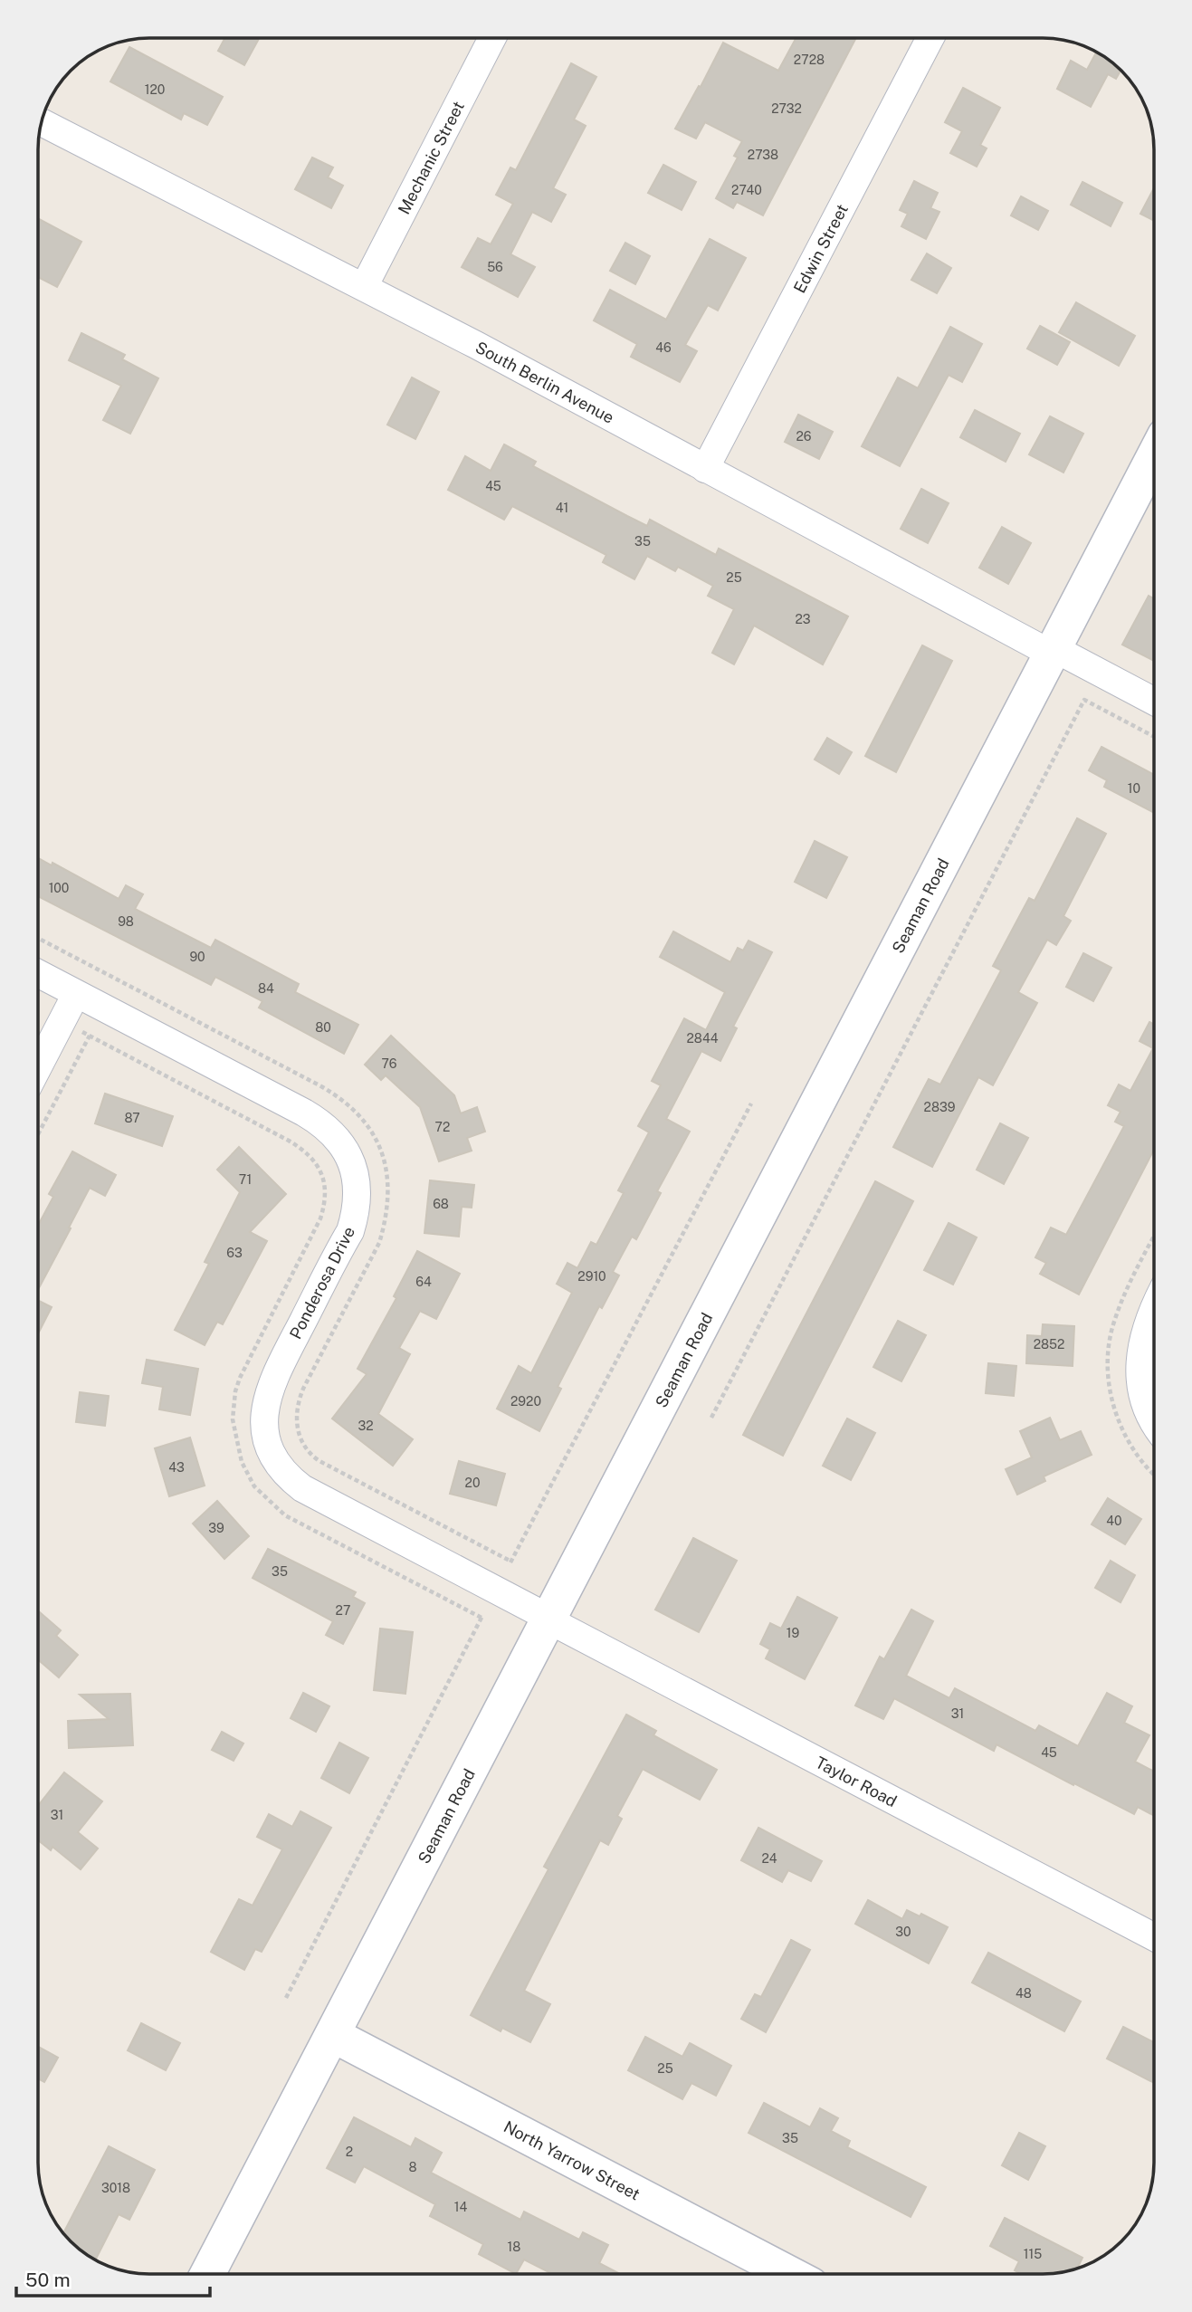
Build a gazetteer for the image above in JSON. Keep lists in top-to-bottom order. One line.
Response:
{"streets":{"street":["Mechanic Street","Edwin Street","South Berlin Avenue","Seaman Road","Ponderosa Drive","Taylor Road","North Yarrow Street"]},"crossings":[["Mechanic Street","South Berlin Avenue"],["Edwin Street","South Berlin Avenue"],["South Berlin Avenue","Seaman Road"],["Seaman Road","Ponderosa Drive"],["Seaman Road","Taylor Road"],["Seaman Road","North Yarrow Street"],["Ponderosa Drive","Taylor Road"]],"house_numbers":["2728","120","2732","2738","2740","56","46","26","45","41","35","25","23","10","100","98","90","84","80","2844","76","2839","87","72","71","68","63","2910","64","2852","2920","32","43","20","40","39","35","27","19","31","45","31","24","30","48","25","35","2","8","3018","14","18","115"],"scale_bar":"50 m"}
